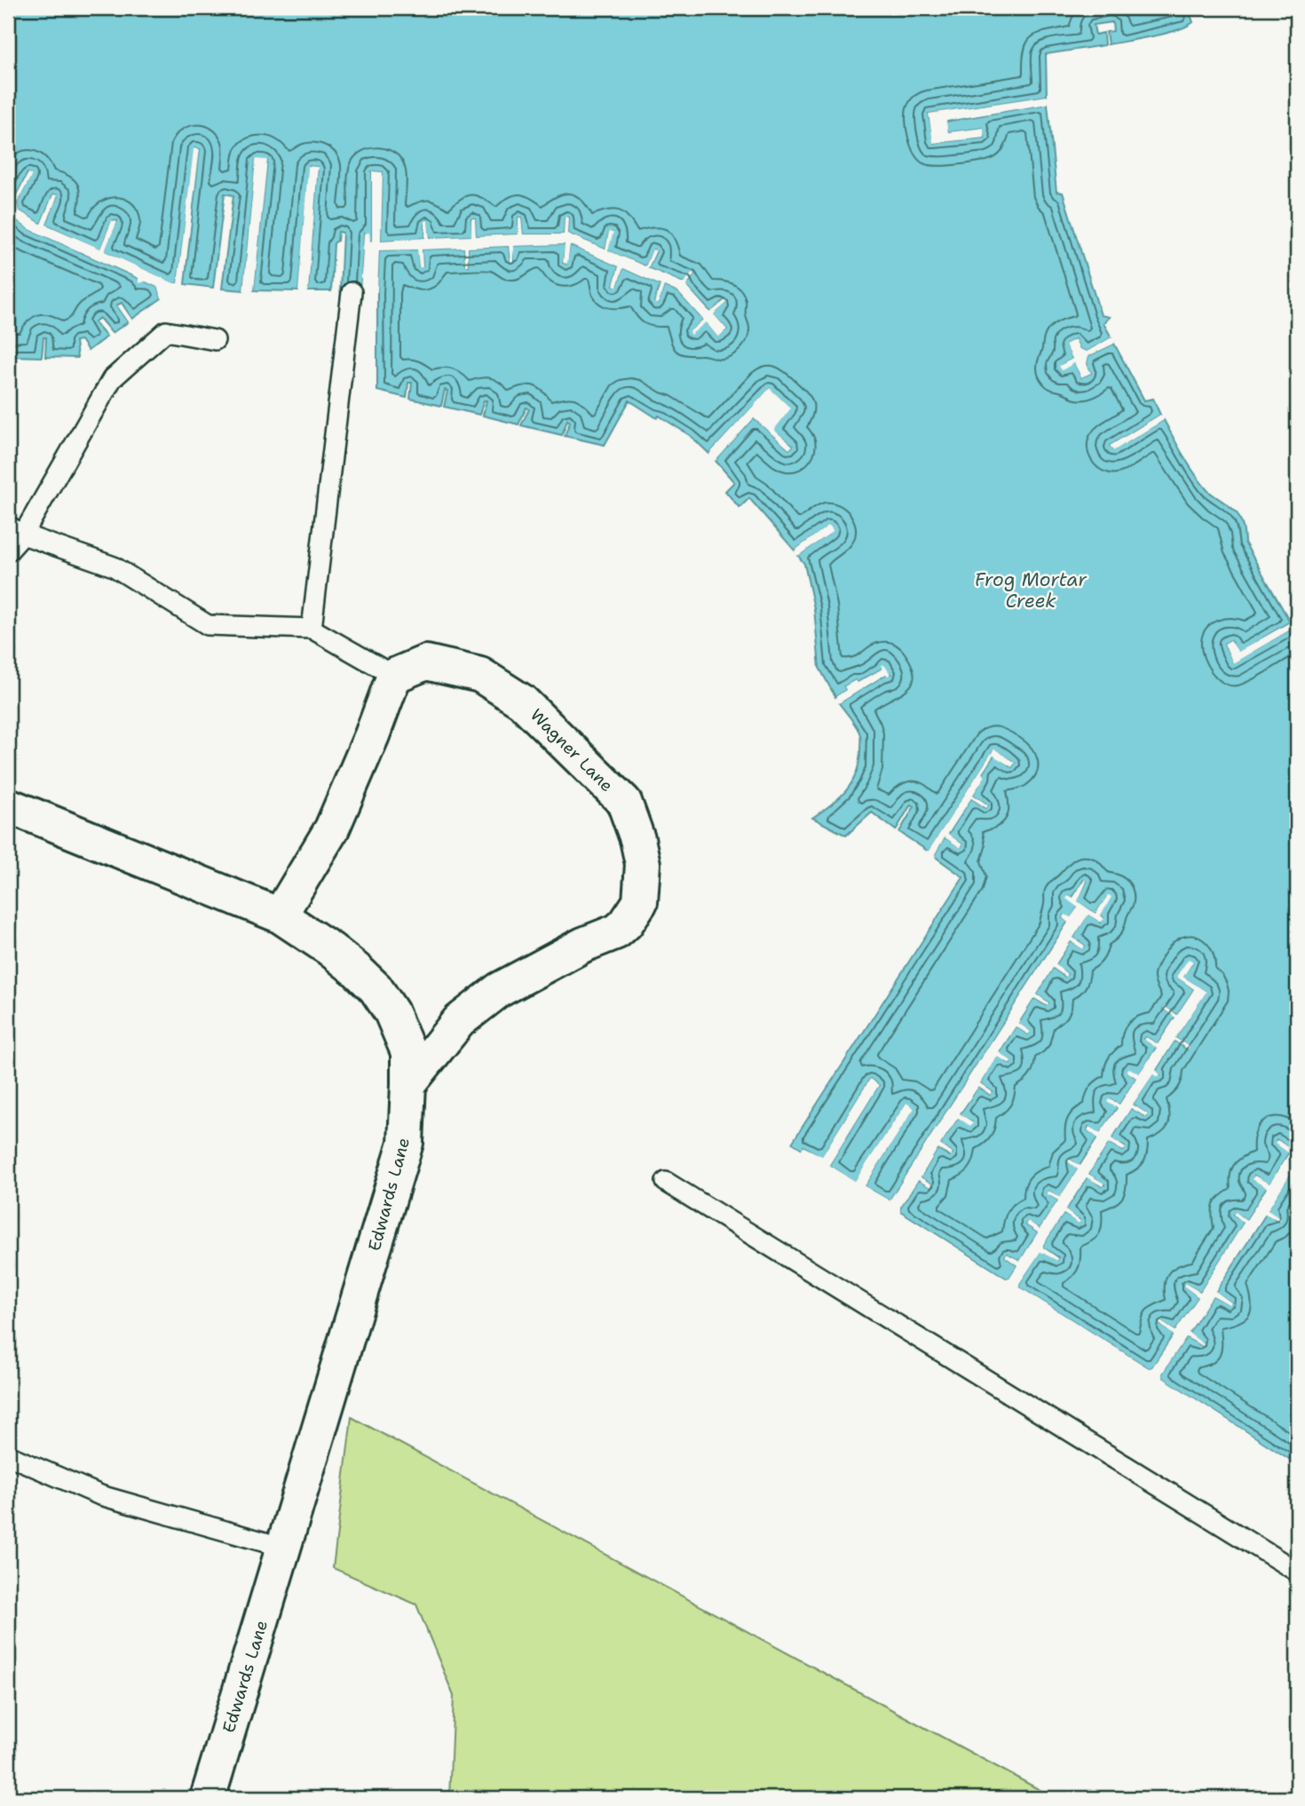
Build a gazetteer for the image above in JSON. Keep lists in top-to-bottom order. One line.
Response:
{"streets":{"street":["Wagner Lane","Edwards Lane"]},"crossings":[["Wagner Lane","Edwards Lane"]],"water":["Frog Mortar Creek"]}
